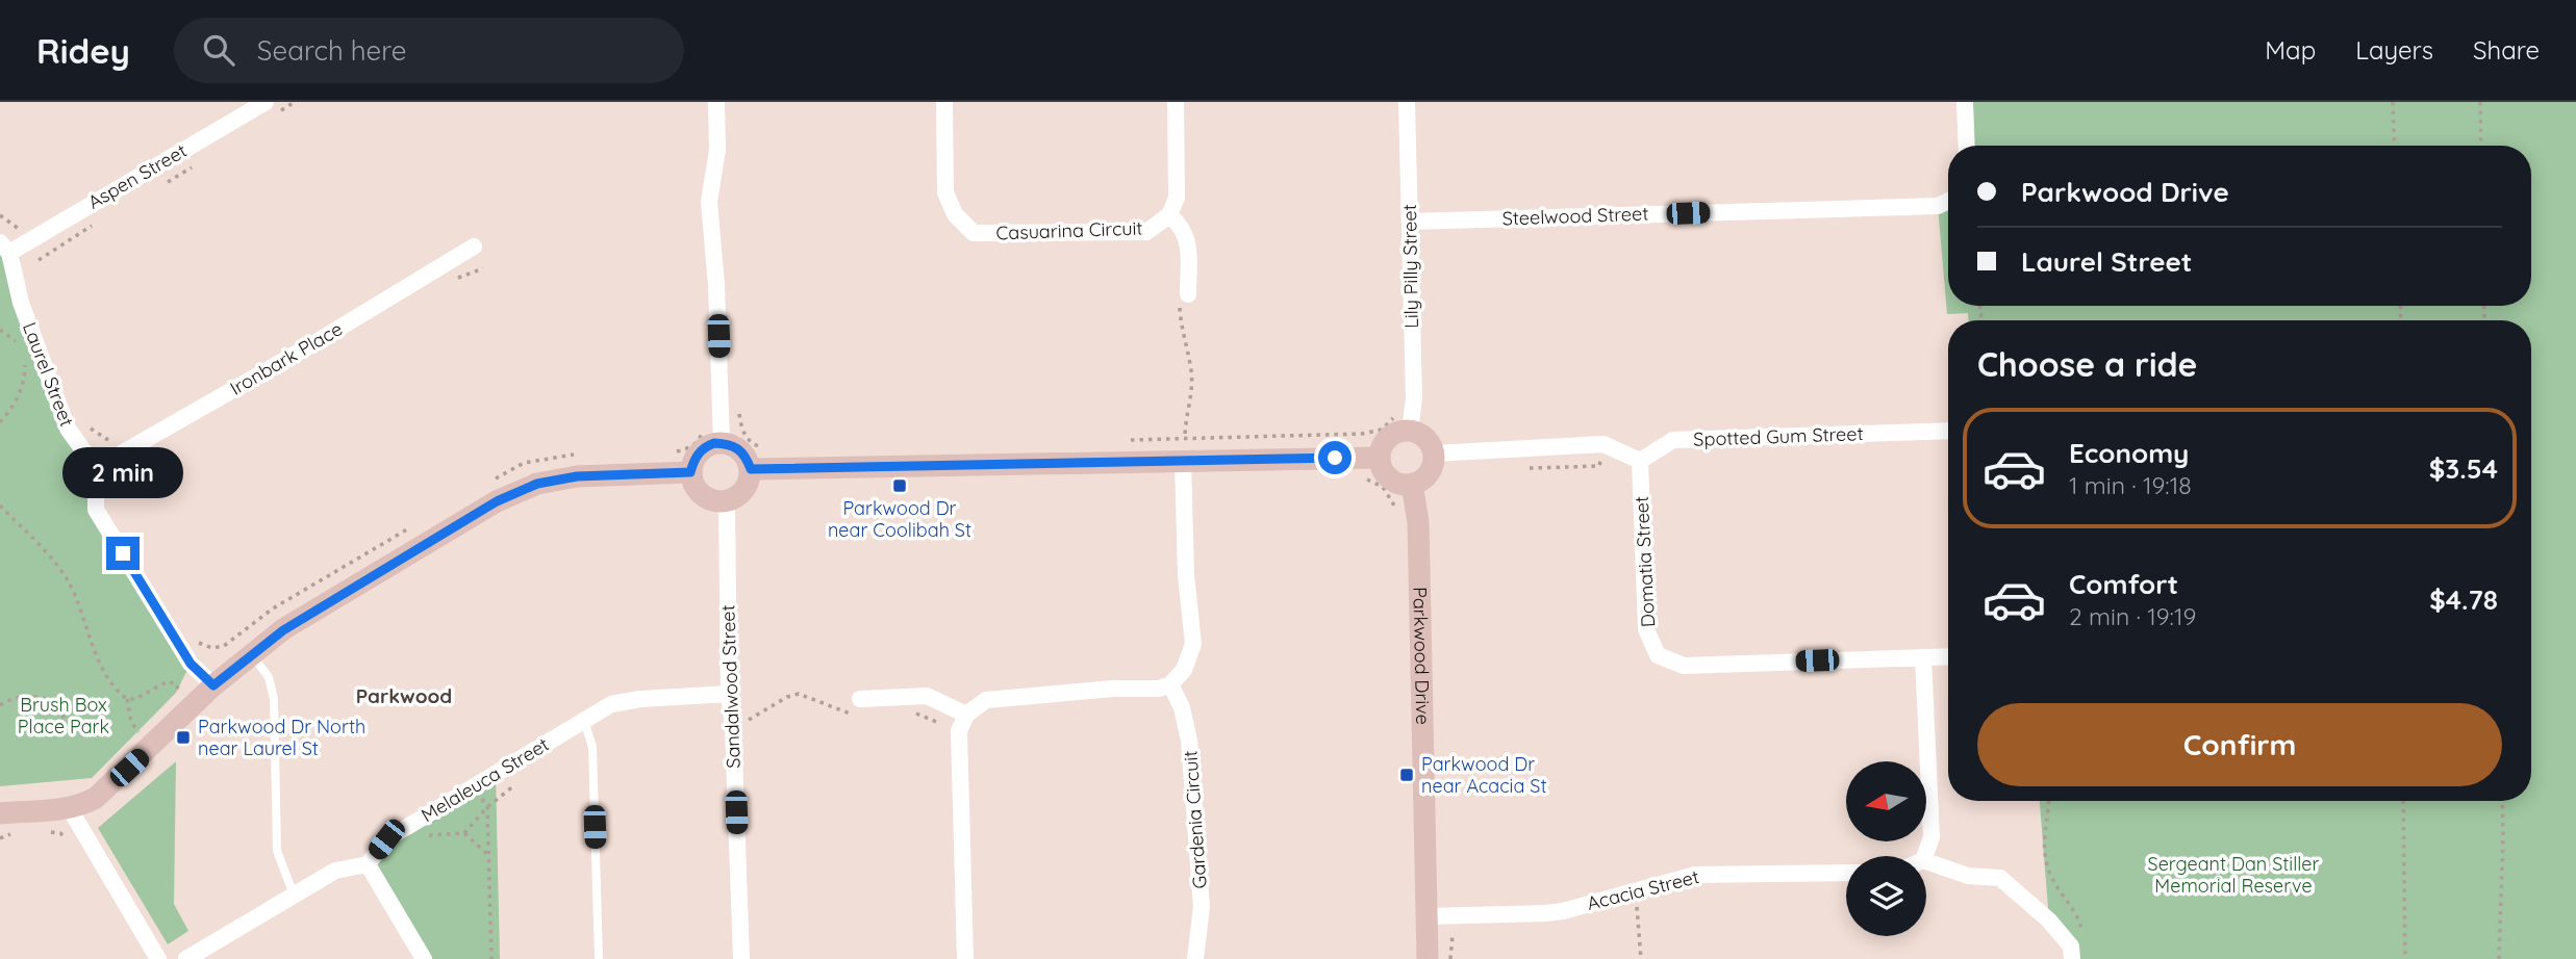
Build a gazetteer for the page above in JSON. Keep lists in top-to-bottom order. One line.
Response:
{"streets":{"street":["Aspen Street","Steelwood Street","Casuarina Circuit","Lily Pilly Street","Ironbark Place","Laurel Street","Spotted Gum Street","Domatia Street","Parkwood Drive","Sandalwood Street","Melaleuca Street","Gardenia Circuit","Acacia Street"]},"crossings":[["Aspen Street","Laurel Street"],["Steelwood Street","Lily Pilly Street"],["Lily Pilly Street","Parkwood Drive"],["Ironbark Place","Laurel Street"],["Spotted Gum Street","Domatia Street"],["Parkwood Drive","Acacia Street"],["Sandalwood Street","Melaleuca Street"]],"districts":["Parkwood"],"parks":["Brush Box Place Park","Sergeant Dan Stiller Memorial Reserve"],"places":{"transit":["Parkwood Dr near Coolibah St","Parkwood Dr North near Laurel St","Parkwood Dr near Acacia St"]},"north":"left","page":{"header":"Ridey","search":"Search here","nav":["Map","Layers","Share"],"banner":["Parkwood Drive","Laurel Street"],"heading":"Choose a ride","list":[{"name":"Economy","note":"1 min · 19:18","value":"$3.54"},{"name":"Comfort","note":"2 min · 19:19","value":"$4.78"}],"bubble":"2 min","buttons":"Confirm"}}
